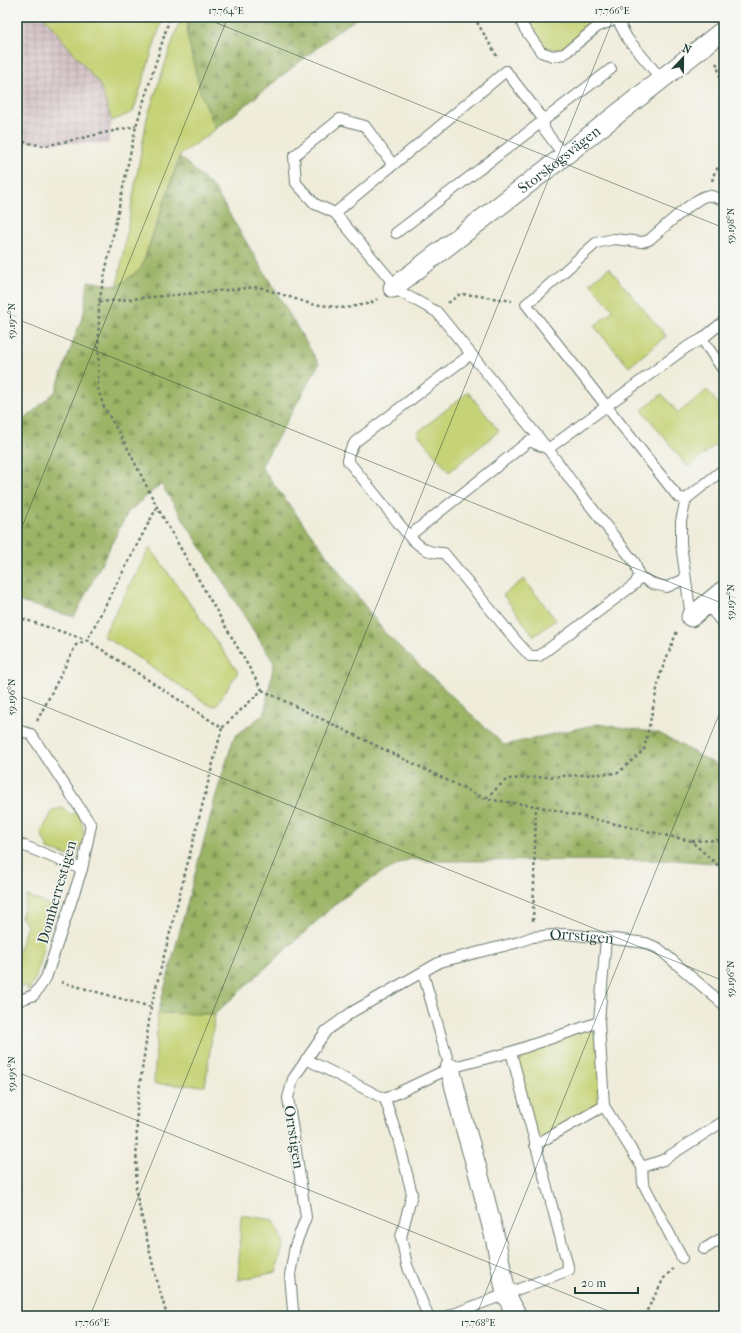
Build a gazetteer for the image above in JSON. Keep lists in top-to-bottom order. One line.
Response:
{"streets":{"street":["Storskogsvägen"],"lane":["Domherrestigen","Orrstigen"]},"scale_bar":"20 m","north":"top","coordinates":["17.764°E","17.766°E","59.198°N","59.197°N","59.196°N","59.195°N","17.768°E"]}
